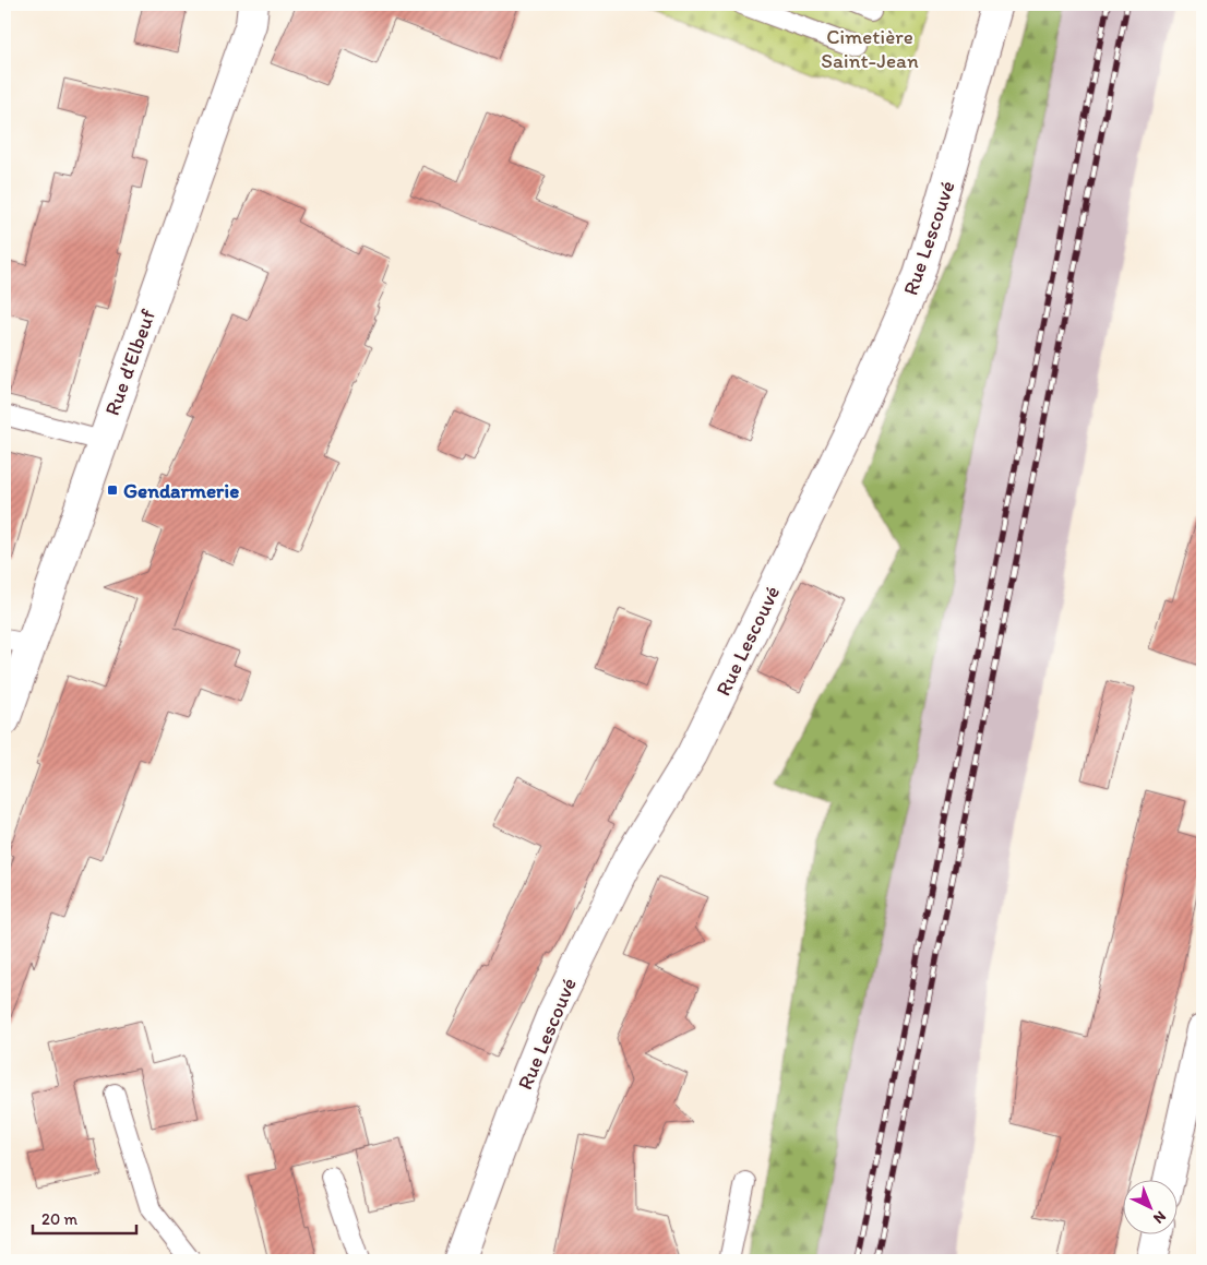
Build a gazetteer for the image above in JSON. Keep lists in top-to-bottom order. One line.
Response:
{"streets":{"street":["Rue Lescouvé","Rue d'Elbeuf"]},"parks":["Cimetière Saint-Jean"],"places":{"transit":["Gendarmerie"]},"scale_bar":"20 m","north":"bottom right"}
